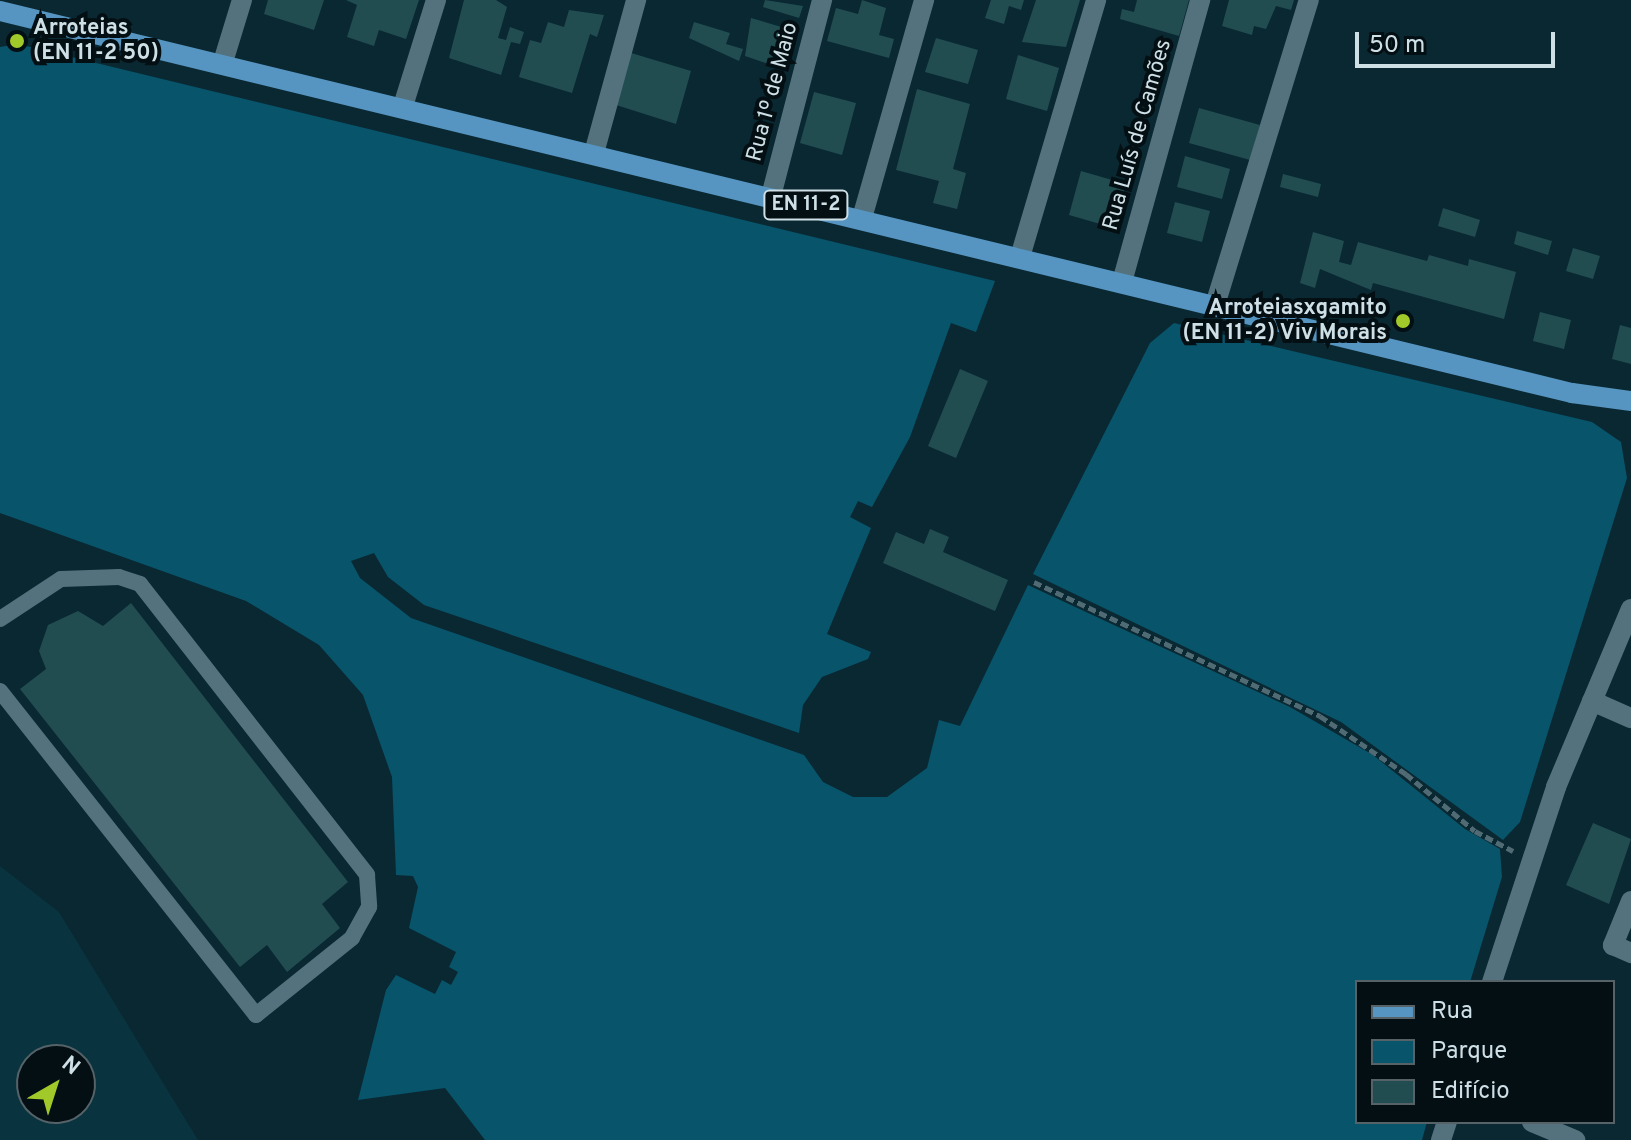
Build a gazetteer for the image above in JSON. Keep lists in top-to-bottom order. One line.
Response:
{"streets":{"main road":["EN 11-2"],"street":["Rua 1º de Maio","Rua Luís de Camões"]},"crossings":[["Rua 1º de Maio","EN 11-2"],["Rua Luís de Camões","EN 11-2"]],"places":["Arroteias (EN 11-2 50)","Arroteiasxgamito (EN 11-2) Viv Morais"],"legend":["Rua","Parque","Edifício"],"scale_bar":"50 m","north":"top right"}
